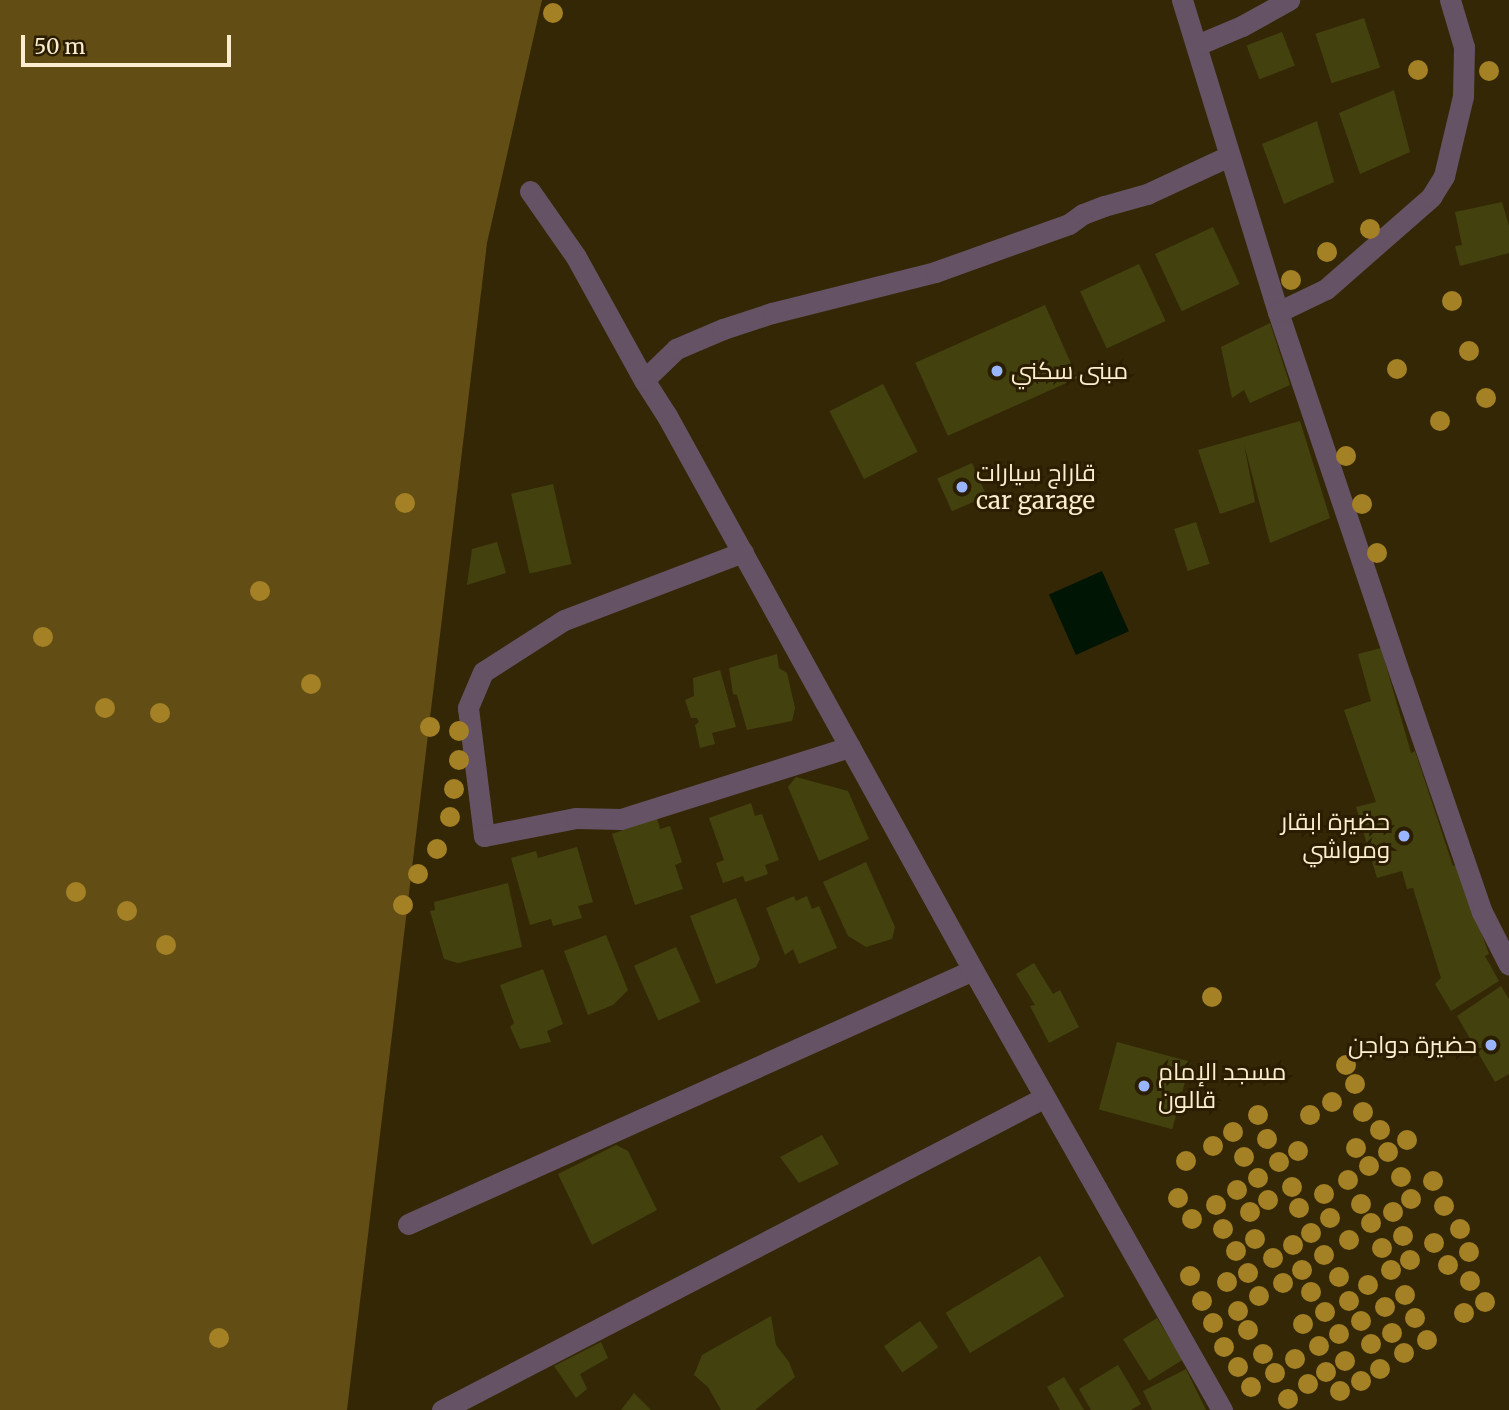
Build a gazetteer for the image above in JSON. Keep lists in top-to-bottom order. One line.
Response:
{"places":["مبنى سكني","قاراج سيارات car garage","حضيرة ابقار ومواشي","حضيرة دواجن","مسجد الإمام قالون"],"scale_bar":"50 m"}
